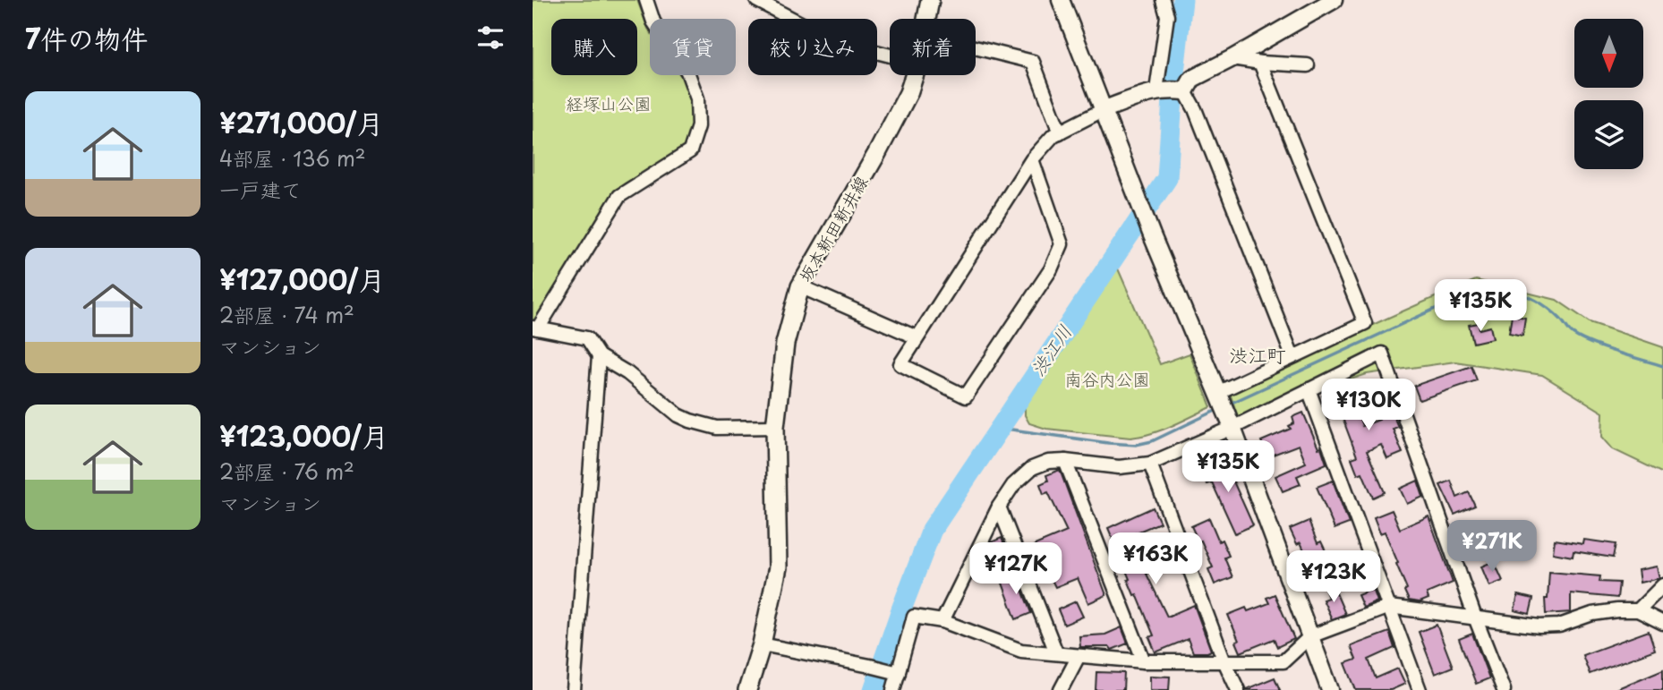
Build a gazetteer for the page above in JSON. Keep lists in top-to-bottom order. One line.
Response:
{"streets":{"main road":["坂本新田新井線"]},"districts":["渋江町"],"water":["渋江川"],"parks":["経塚山公園","南谷内公園"],"north":"bottom","page":{"heading":"7件の物件","chip":["購入","賃貸","絞り込み","新着"],"list":[{"name":"¥271,000/月","note":"4部屋 · 136 m² · 一戸建て"},{"name":"¥127,000/月","note":"2部屋 · 74 m² · マンション"},{"name":"¥123,000/月","note":"2部屋 · 76 m² · マンション"}],"price":["¥135K","¥130K","¥135K","¥271K","¥163K","¥127K","¥123K"]}}
